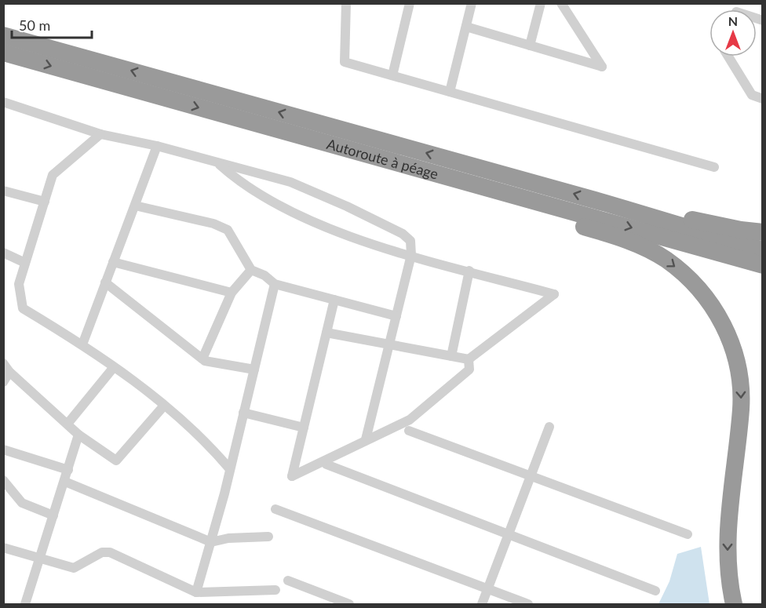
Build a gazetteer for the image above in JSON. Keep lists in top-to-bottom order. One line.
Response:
{"streets":{"highway":["Autoroute à péage"]},"scale_bar":"50 m","north":"top"}
